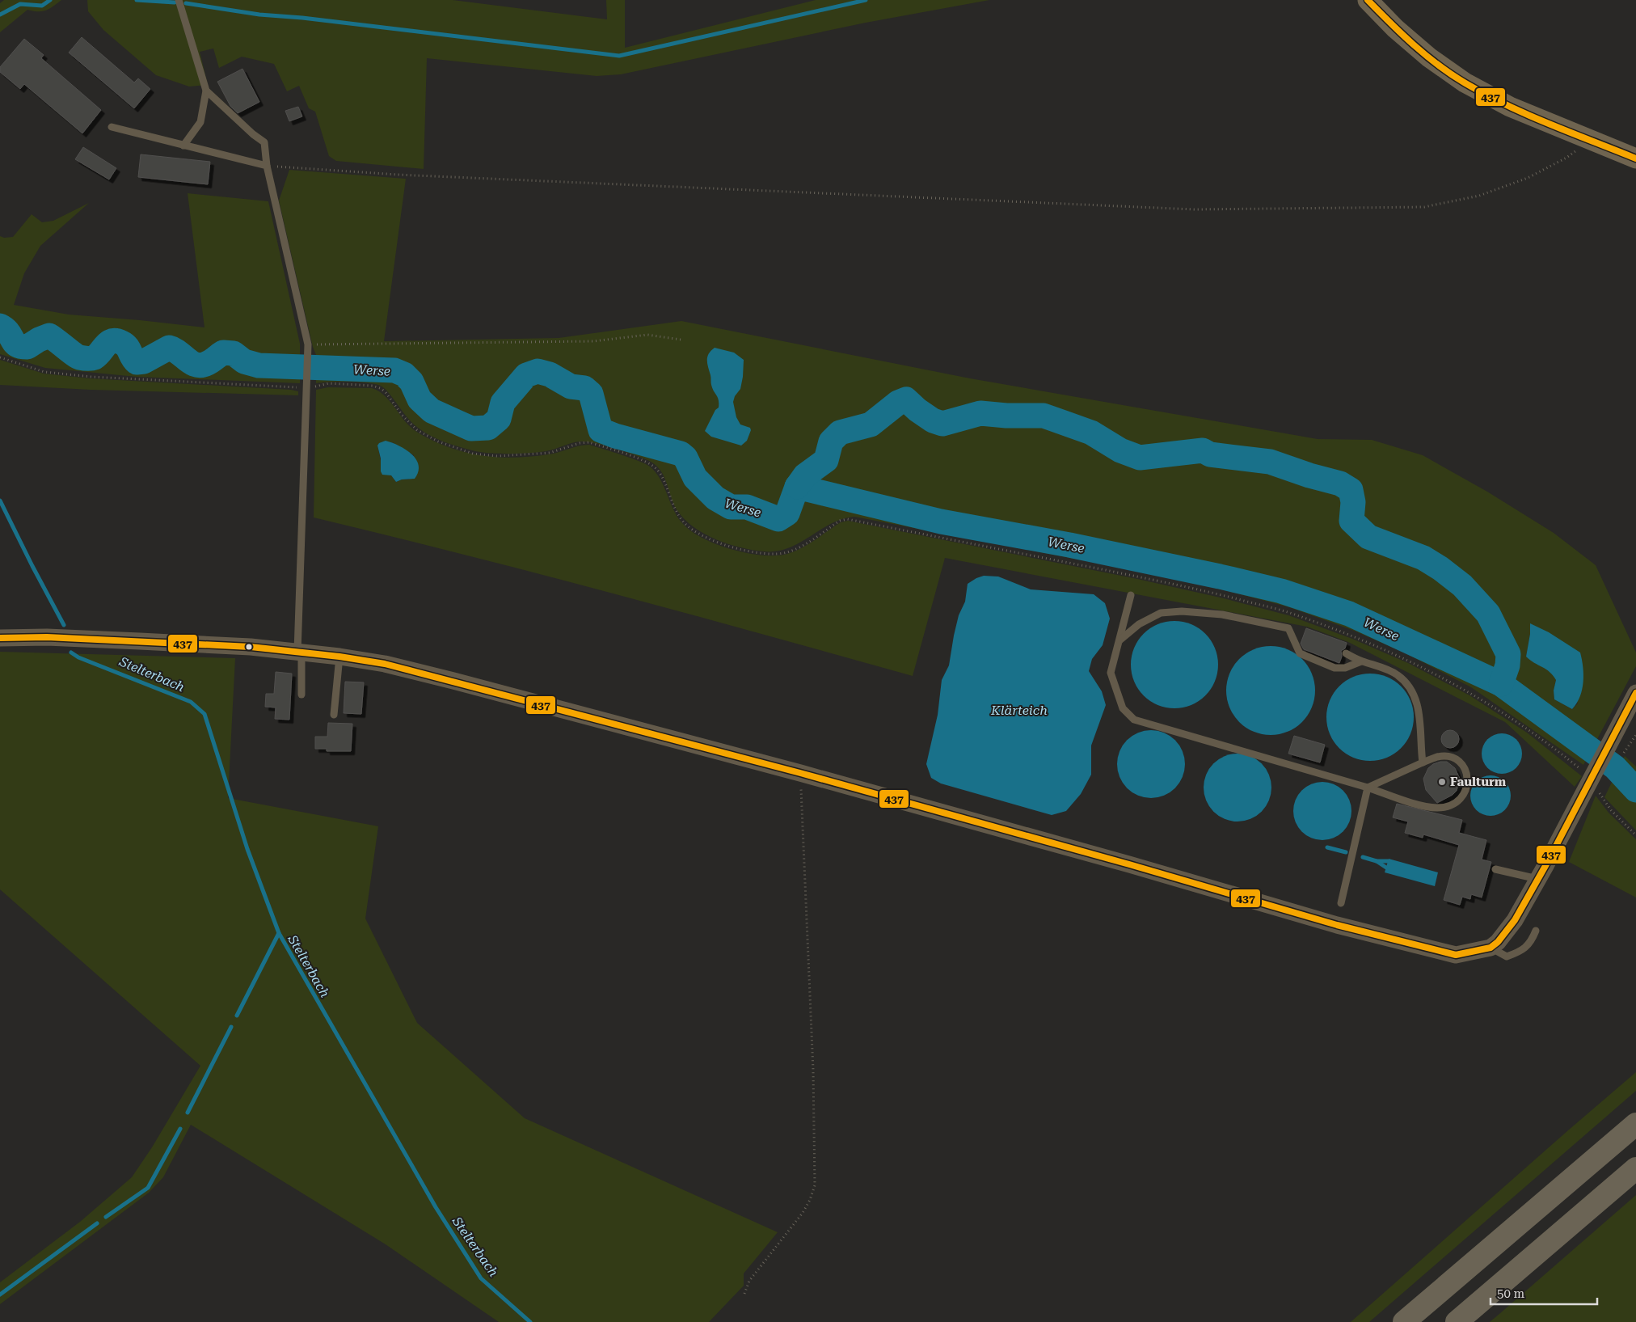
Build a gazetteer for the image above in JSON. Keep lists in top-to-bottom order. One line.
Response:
{"water":["Werse","Stelterbach","Klärteich"],"places":["Faulturm"],"lines":["transit line 437"],"scale_bar":"50 m"}
